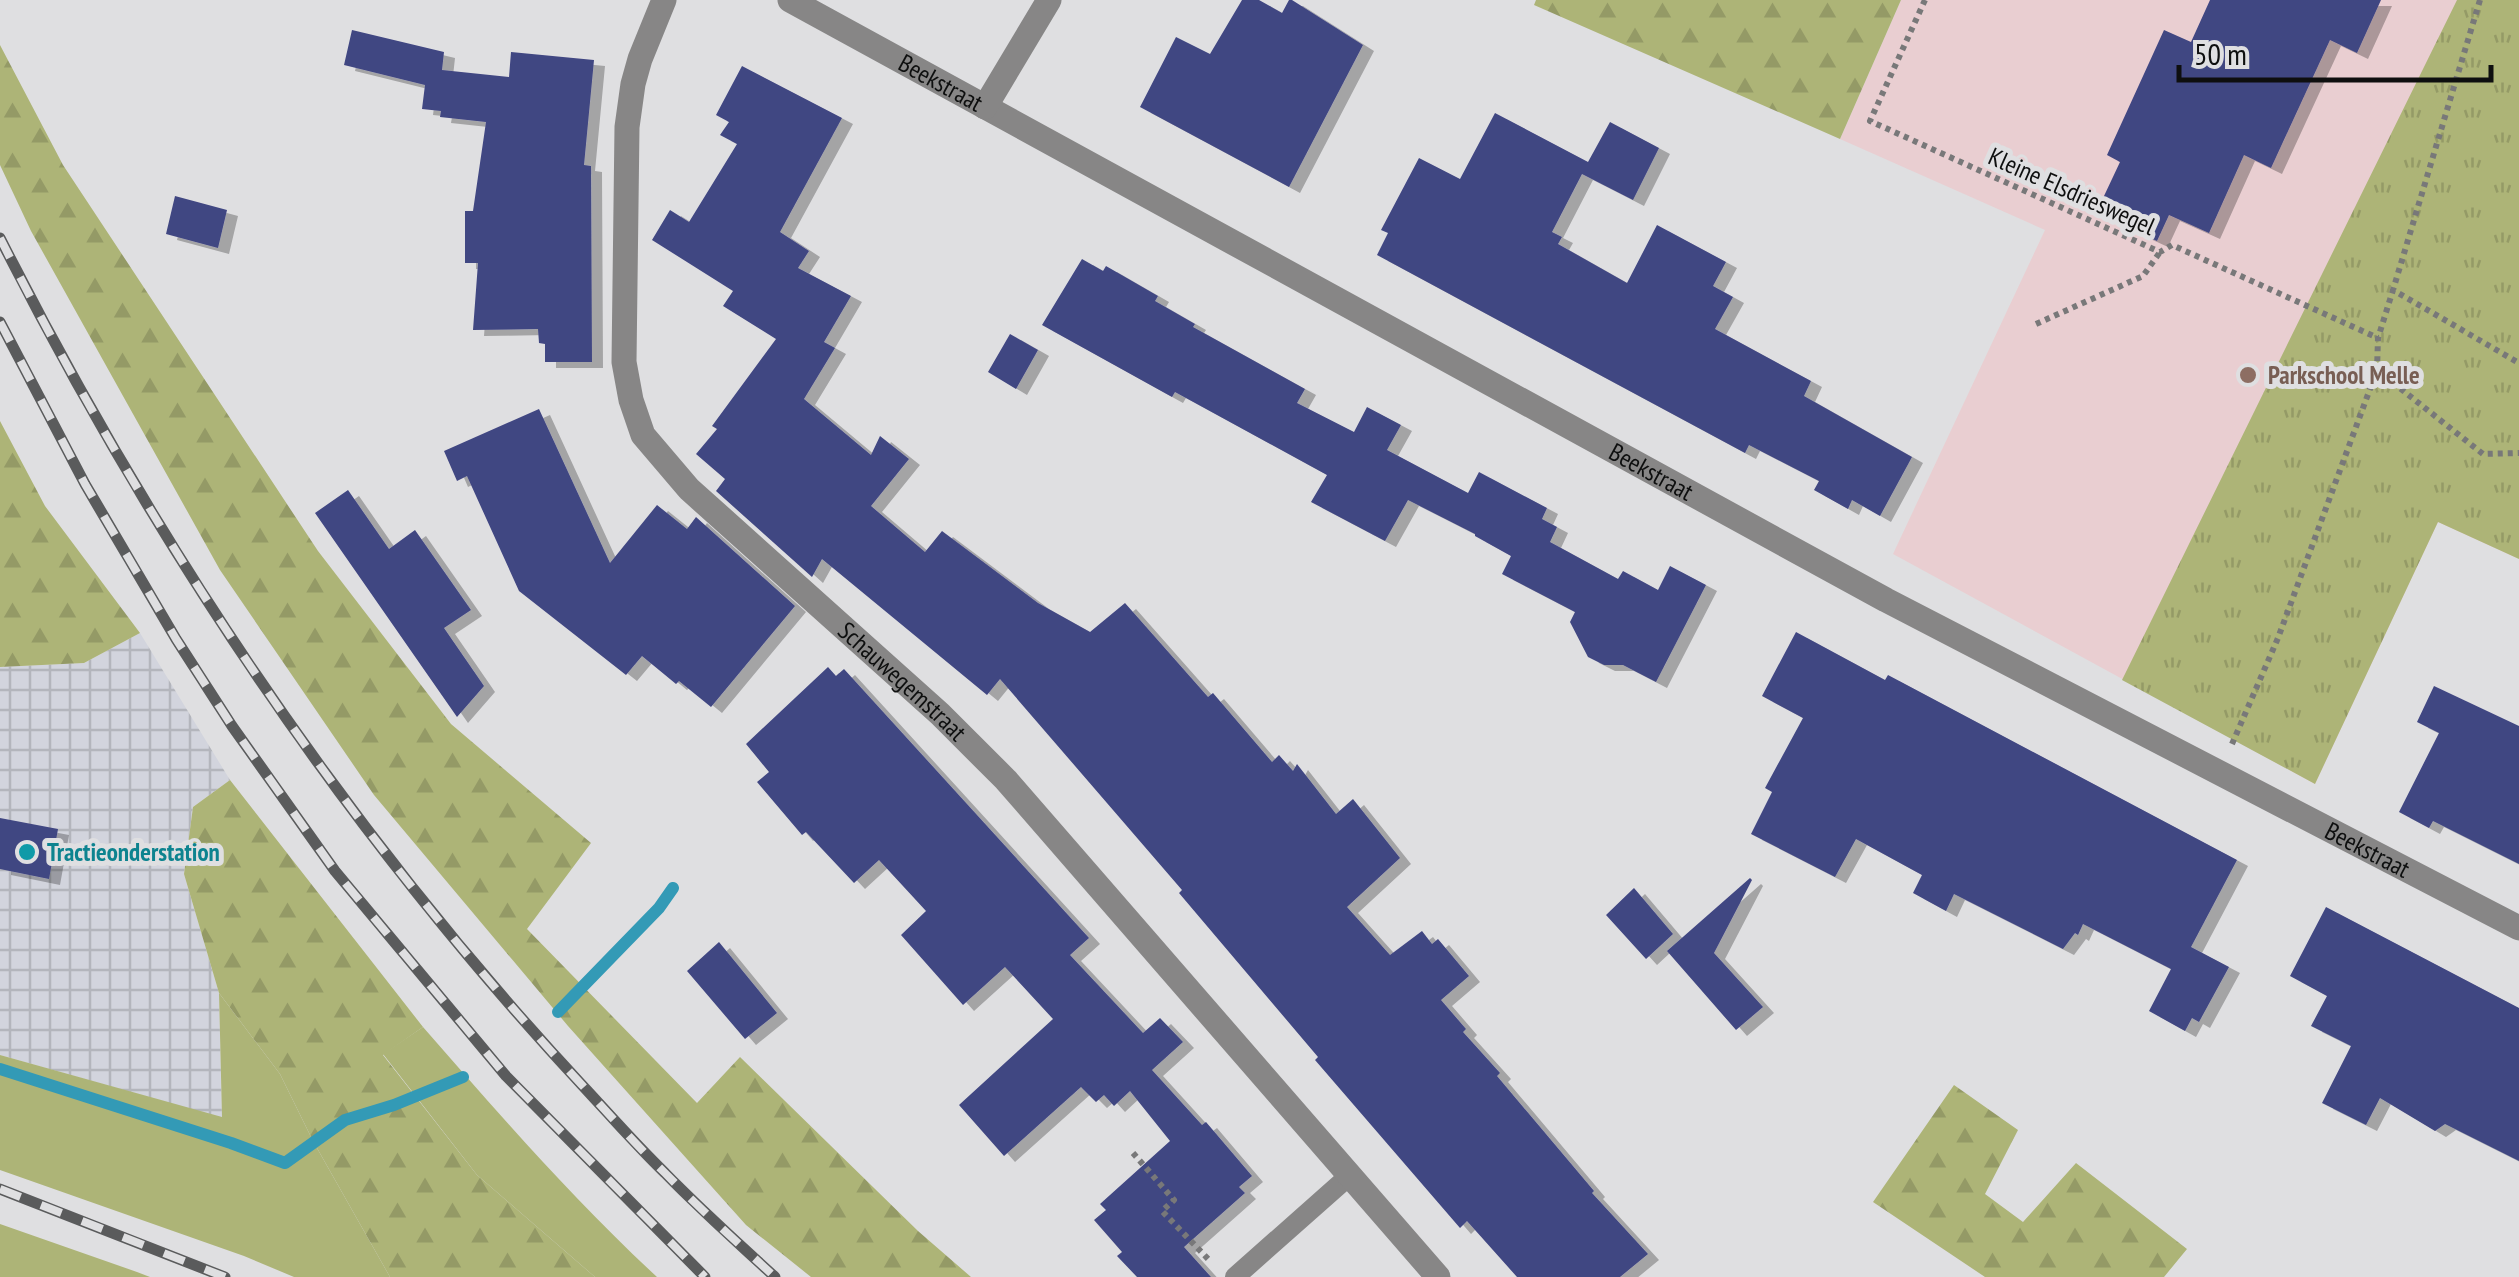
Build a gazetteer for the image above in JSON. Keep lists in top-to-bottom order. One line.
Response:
{"streets":{"street":["Beekstraat","Schauwegemstraat"],"path":["Kleine Elsdrieswegel"]},"places":["Parkschool Melle","Tractieonderstation"],"scale_bar":"50 m"}
